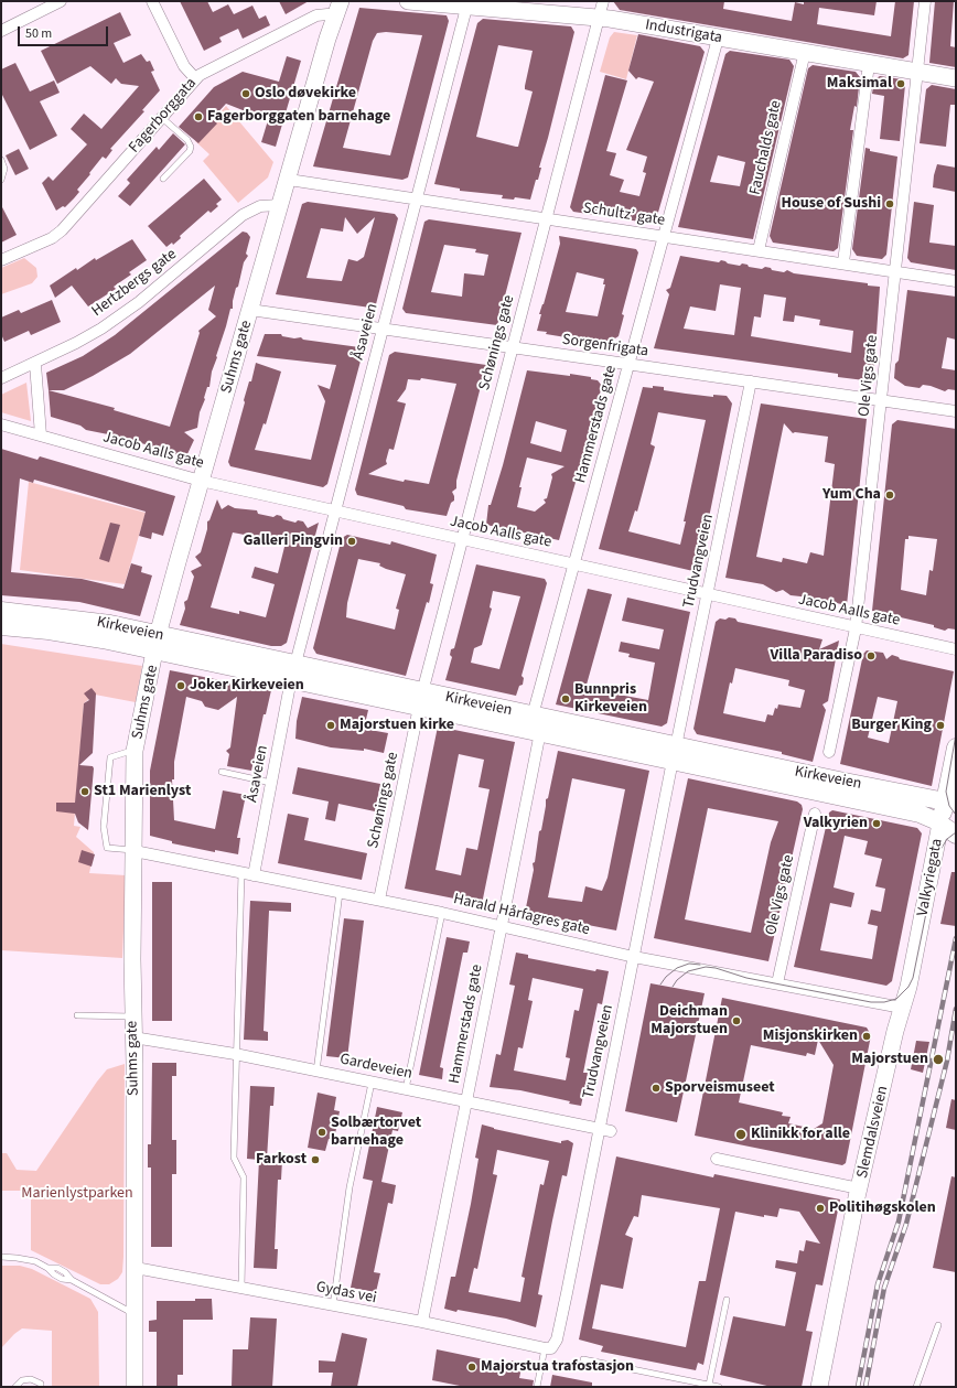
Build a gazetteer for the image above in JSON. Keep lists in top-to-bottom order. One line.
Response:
{"streets":{"main road":["Kirkeveien","Valkyriegata"],"street":["Industrigata","Fagerborggata","Fauchalds gate","Schultz’ gate","Hertzbergs gate","Åsaveien","Schønings gate","Sorgenfrigata","Suhms gate","Ole Vigs gate","Hammerstads gate","Jacob Aalls gate","Trudvangveien","Harald Hårfagres gate","Gardeveien","Slemdalsveien","Gydas vei"]},"crossings":[["Industrigata","Fauchalds gate"],["Industrigata","Åsaveien"],["Industrigata","Schønings gate"],["Industrigata","Ole Vigs gate"],["Industrigata","Hammerstads gate"],["Fagerborggata","Suhms gate"],["Fauchalds gate","Schultz’ gate"],["Schultz’ gate","Åsaveien"],["Schultz’ gate","Schønings gate"],["Schultz’ gate","Suhms gate"],["Schultz’ gate","Ole Vigs gate"],["Schultz’ gate","Hammerstads gate"],["Hertzbergs gate","Suhms gate"],["Åsaveien","Sorgenfrigata"],["Åsaveien","Jacob Aalls gate"],["Åsaveien","Kirkeveien"],["Åsaveien","Harald Hårfagres gate"],["Schønings gate","Sorgenfrigata"],["Schønings gate","Jacob Aalls gate"],["Schønings gate","Kirkeveien"],["Schønings gate","Harald Hårfagres gate"],["Sorgenfrigata","Suhms gate"],["Sorgenfrigata","Ole Vigs gate"],["Sorgenfrigata","Hammerstads gate"],["Sorgenfrigata","Trudvangveien"],["Suhms gate","Jacob Aalls gate"],["Suhms gate","Kirkeveien"],["Suhms gate","Harald Hårfagres gate"],["Suhms gate","Gardeveien"],["Suhms gate","Gydas vei"],["Ole Vigs gate","Jacob Aalls gate"],["Ole Vigs gate","Harald Hårfagres gate"],["Hammerstads gate","Jacob Aalls gate"],["Hammerstads gate","Kirkeveien"],["Hammerstads gate","Harald Hårfagres gate"],["Hammerstads gate","Gardeveien"],["Hammerstads gate","Gydas vei"],["Jacob Aalls gate","Trudvangveien"],["Trudvangveien","Kirkeveien"],["Trudvangveien","Harald Hårfagres gate"],["Trudvangveien","Gardeveien"],["Trudvangveien","Gydas vei"],["Kirkeveien","Valkyriegata"],["Valkyriegata","Harald Hårfagres gate"],["Valkyriegata","Slemdalsveien"],["Harald Hårfagres gate","Slemdalsveien"]],"parks":["Marienlystparken"],"places":["Maksimal","Oslo døvekirke","Fagerborggaten barnehage","House of Sushi","Yum Cha","Galleri Pingvin","Villa Paradiso","Joker Kirkeveien","Bunnpris Kirkeveien","Majorstuen kirke","Burger King","St1 Marienlyst","Valkyrien","Deichman Majorstuen","Misjonskirken","Majorstuen","Sporveismuseet","Solbærtorvet barnehage","Klinikk for alle","Farkost","Politihøgskolen","Majorstua trafostasjon"],"scale_bar":"50 m"}
